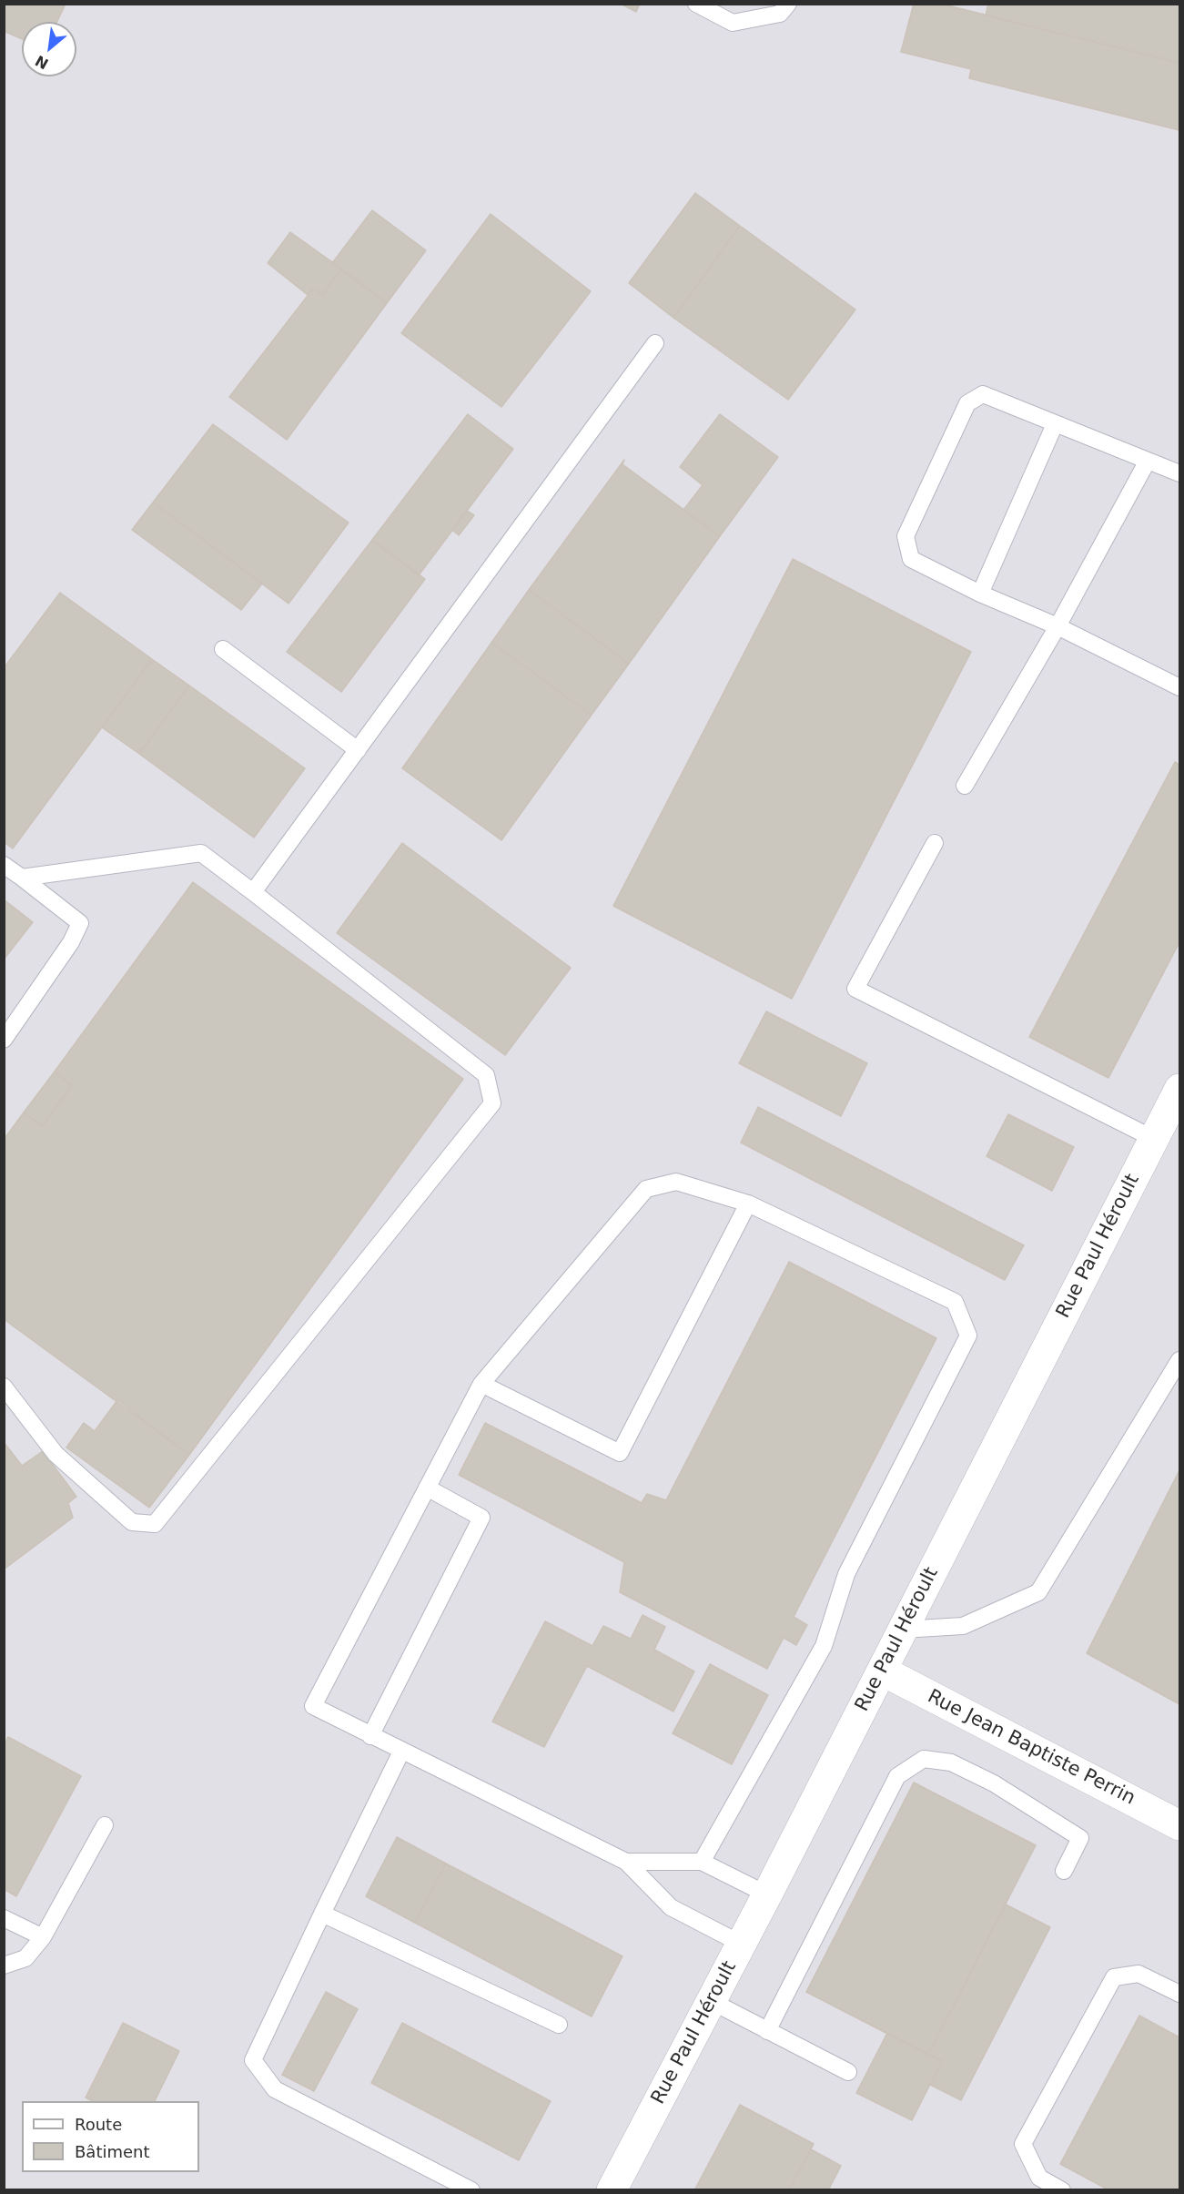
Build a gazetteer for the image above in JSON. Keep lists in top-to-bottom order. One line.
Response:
{"streets":{"street":["Rue Paul Héroult","Rue Jean Baptiste Perrin"]},"crossings":[["Rue Paul Héroult","Rue Jean Baptiste Perrin"]],"legend":["Route","Bâtiment"],"north":"bottom left"}
